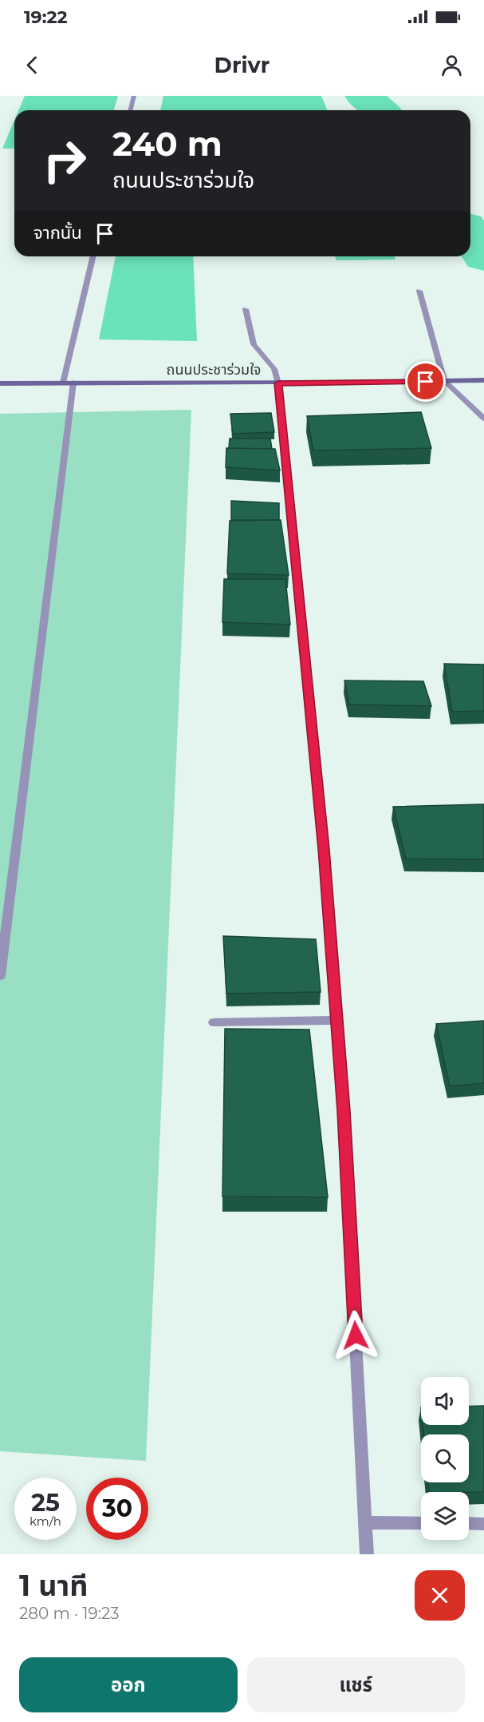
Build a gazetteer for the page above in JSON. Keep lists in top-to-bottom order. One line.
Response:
{"streets":{"main road":["ถนนประชาร่วมใจ"]},"page":{"status":"19:22","header":"Drivr","turn":["240 m","ถนนประชาร่วมใจ"],"then":"จากนั้น","speed":"25 km/h","limit":"30","heading":["1 นาที","280 m · 19:23"],"buttons":["ออก","แชร์"]}}
